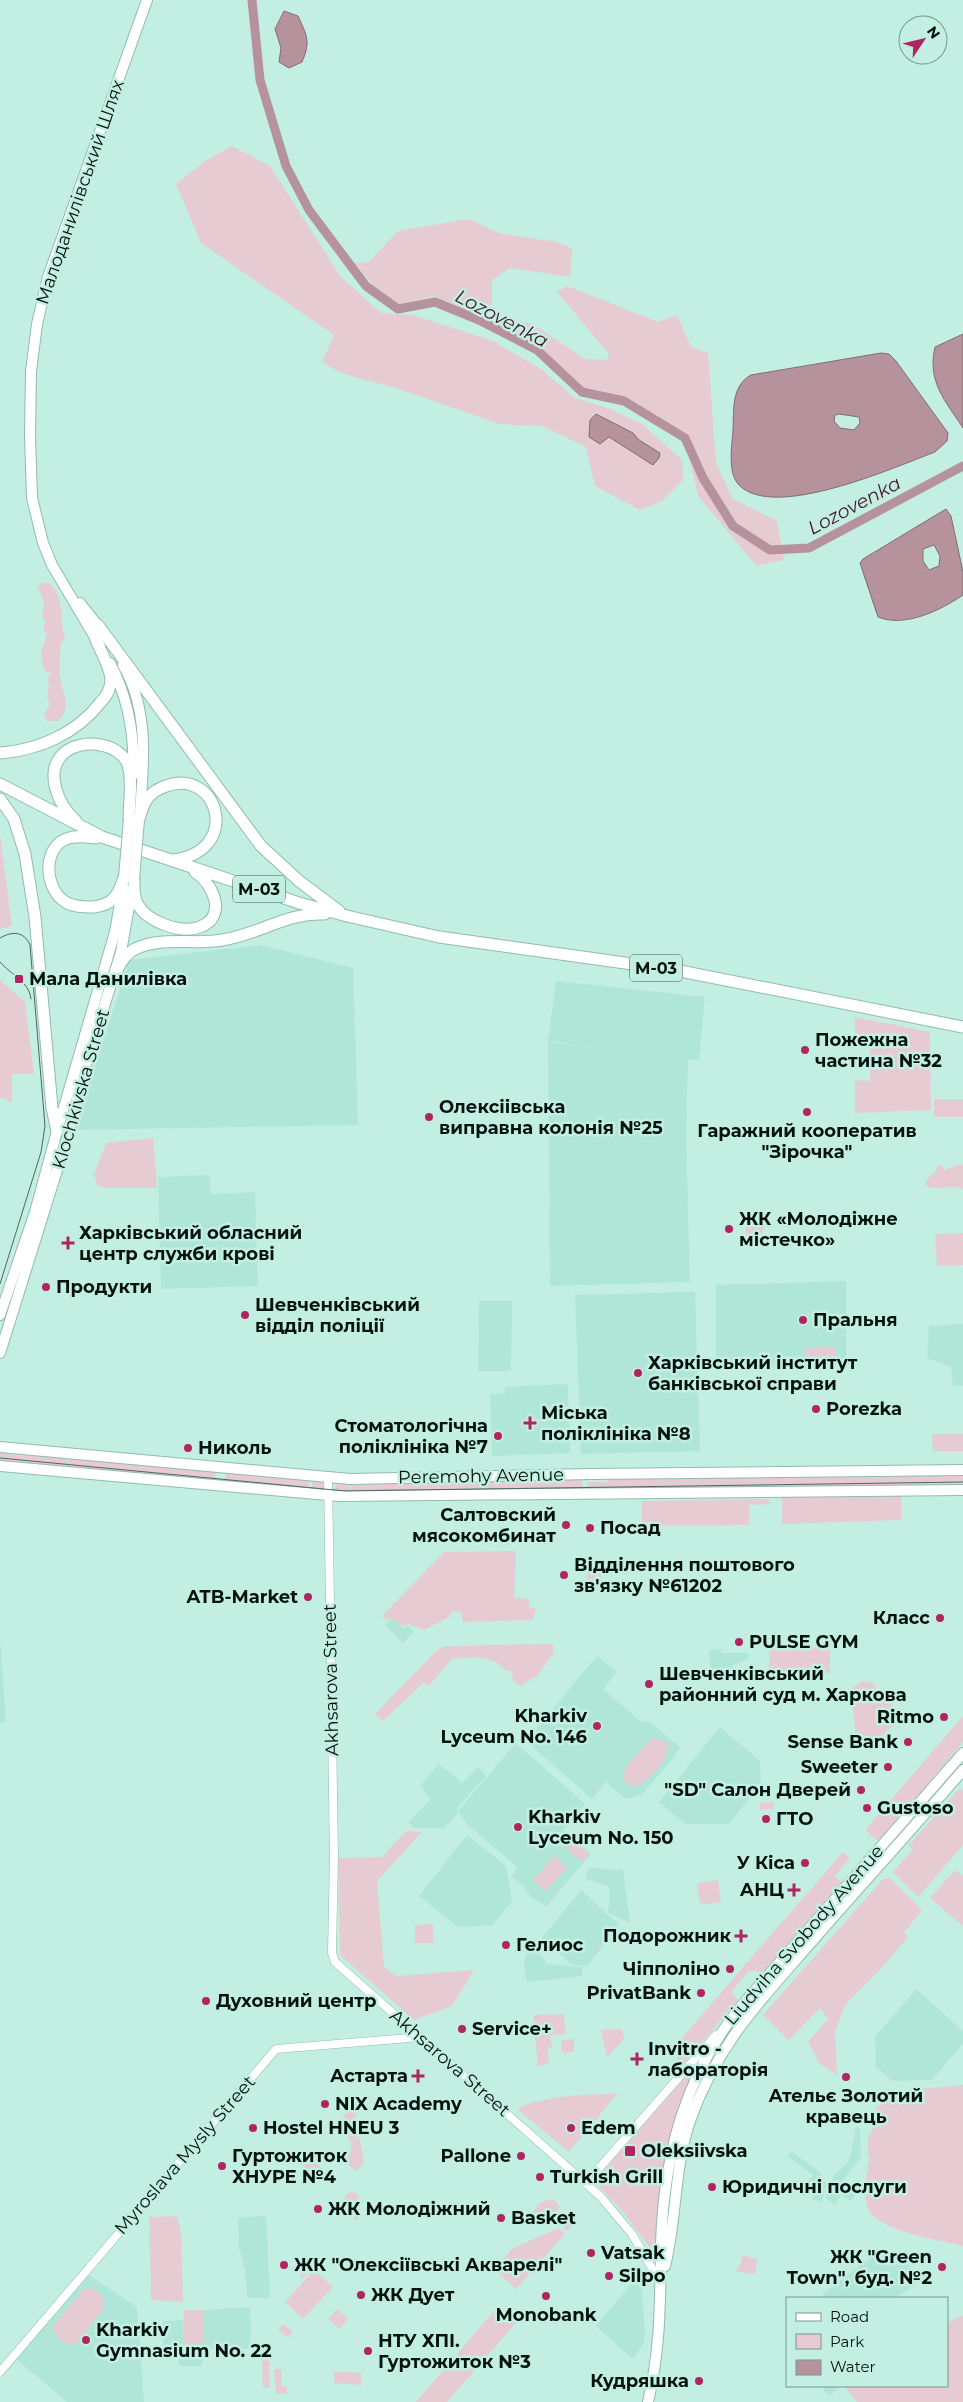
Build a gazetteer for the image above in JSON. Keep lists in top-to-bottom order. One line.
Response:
{"streets":{"highway":["М-03"],"main road":["Малоданилівський Шлях","Klochkivska Street","Peremohy Avenue","Liudviha Svobody Avenue"],"street":["Akhsarova Street","Myroslava Mysly Street"]},"crossings":[["Peremohy Avenue","Akhsarova Street"],["Akhsarova Street","Liudviha Svobody Avenue"],["Akhsarova Street","Myroslava Mysly Street"]],"water":["Lozovenka"],"places":{"transit":["Мала Данилівка","Oleksiivska"],"other":["Пожежна частина №32","Гаражний кооператив \"Зірочка\"","Олексіівська виправна колонія №25","ЖК «Молодіжне містечко»","Продукти","Шевченківський відділ поліції","Пральня","Харківський інститут банківської справи","Porezka","Стоматологічна поліклініка №7","Николь","Салтовский мясокомбинат","Посад","Відділення поштового зв'язку №61202","ATB-Market","Класс","PULSE GYM","Шевченківський районний суд м. Харкова","Ritmo","Kharkiv Lyceum No. 146","Sense Bank","Sweeter","\"SD\" Салон Дверей","Gustoso","ГТО","Kharkiv Lyceum No. 150","У Кіса","Гелиос","Чіпполіно","PrivatBank","Духовний центр","Service+","Ательє Золотий кравець","NIX Academy","Hostel HNEU 3","Edem","Pallone","Гуртожиток ХНУРЕ №4","Turkish Grill","Юридичні послуги","ЖК Молодіжний","Basket","Vatsak","ЖК \"Олексіївські Акварелі\"","ЖК \"Green Town\", буд. №2","Silpo","ЖК Дует","Monobank","Kharkiv Gymnasium No. 22","НТУ ХПІ. Гуртожиток №3","Кудряшка"],"health":["Харківський обласний центр служби крові","Міська поліклініка №8","АНЦ","Подорожник","Invitro - лабораторія","Астарта"]},"legend":["Road","Park","Water"],"north":"top right"}
